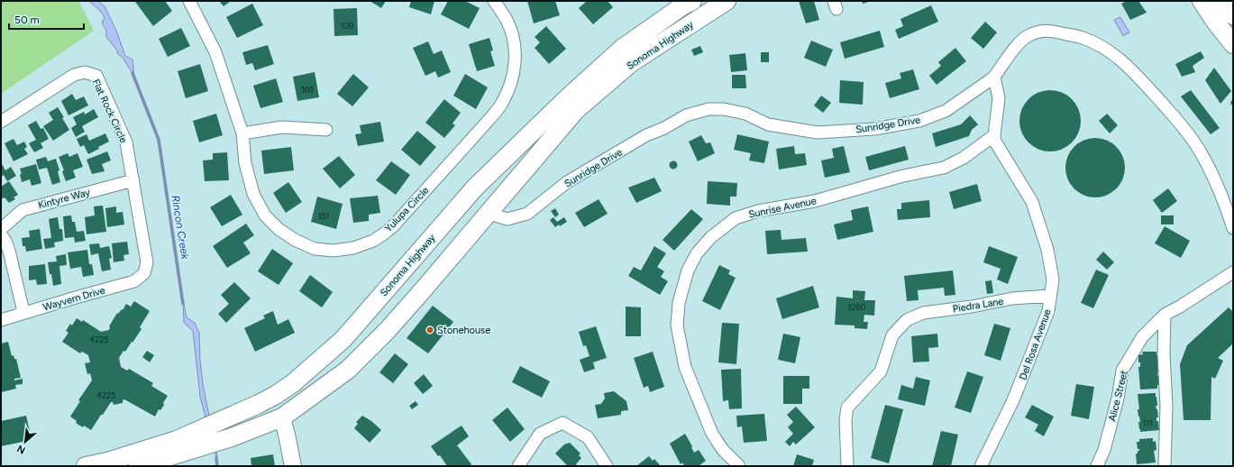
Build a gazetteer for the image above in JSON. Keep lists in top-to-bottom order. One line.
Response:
{"streets":{"main road":["Sonoma Highway"],"street":["Flat Rock Circle","Sunridge Drive","Kintyre Way","Sunrise Avenue","Yulupa Circle","Wayvern Drive","Piedra Lane","Del Rosa Avenue","Alice Street"]},"crossings":[["Sonoma Highway","Sunridge Drive"],["Flat Rock Circle","Kintyre Way"],["Flat Rock Circle","Wayvern Drive"],["Sunrise Avenue","Del Rosa Avenue"],["Piedra Lane","Del Rosa Avenue"]],"water":["Rincon Creek"],"places":["Stonehouse"],"house_numbers":["109","169","151","3260","4225","4225","111"],"scale_bar":"50 m","north":"bottom left"}
